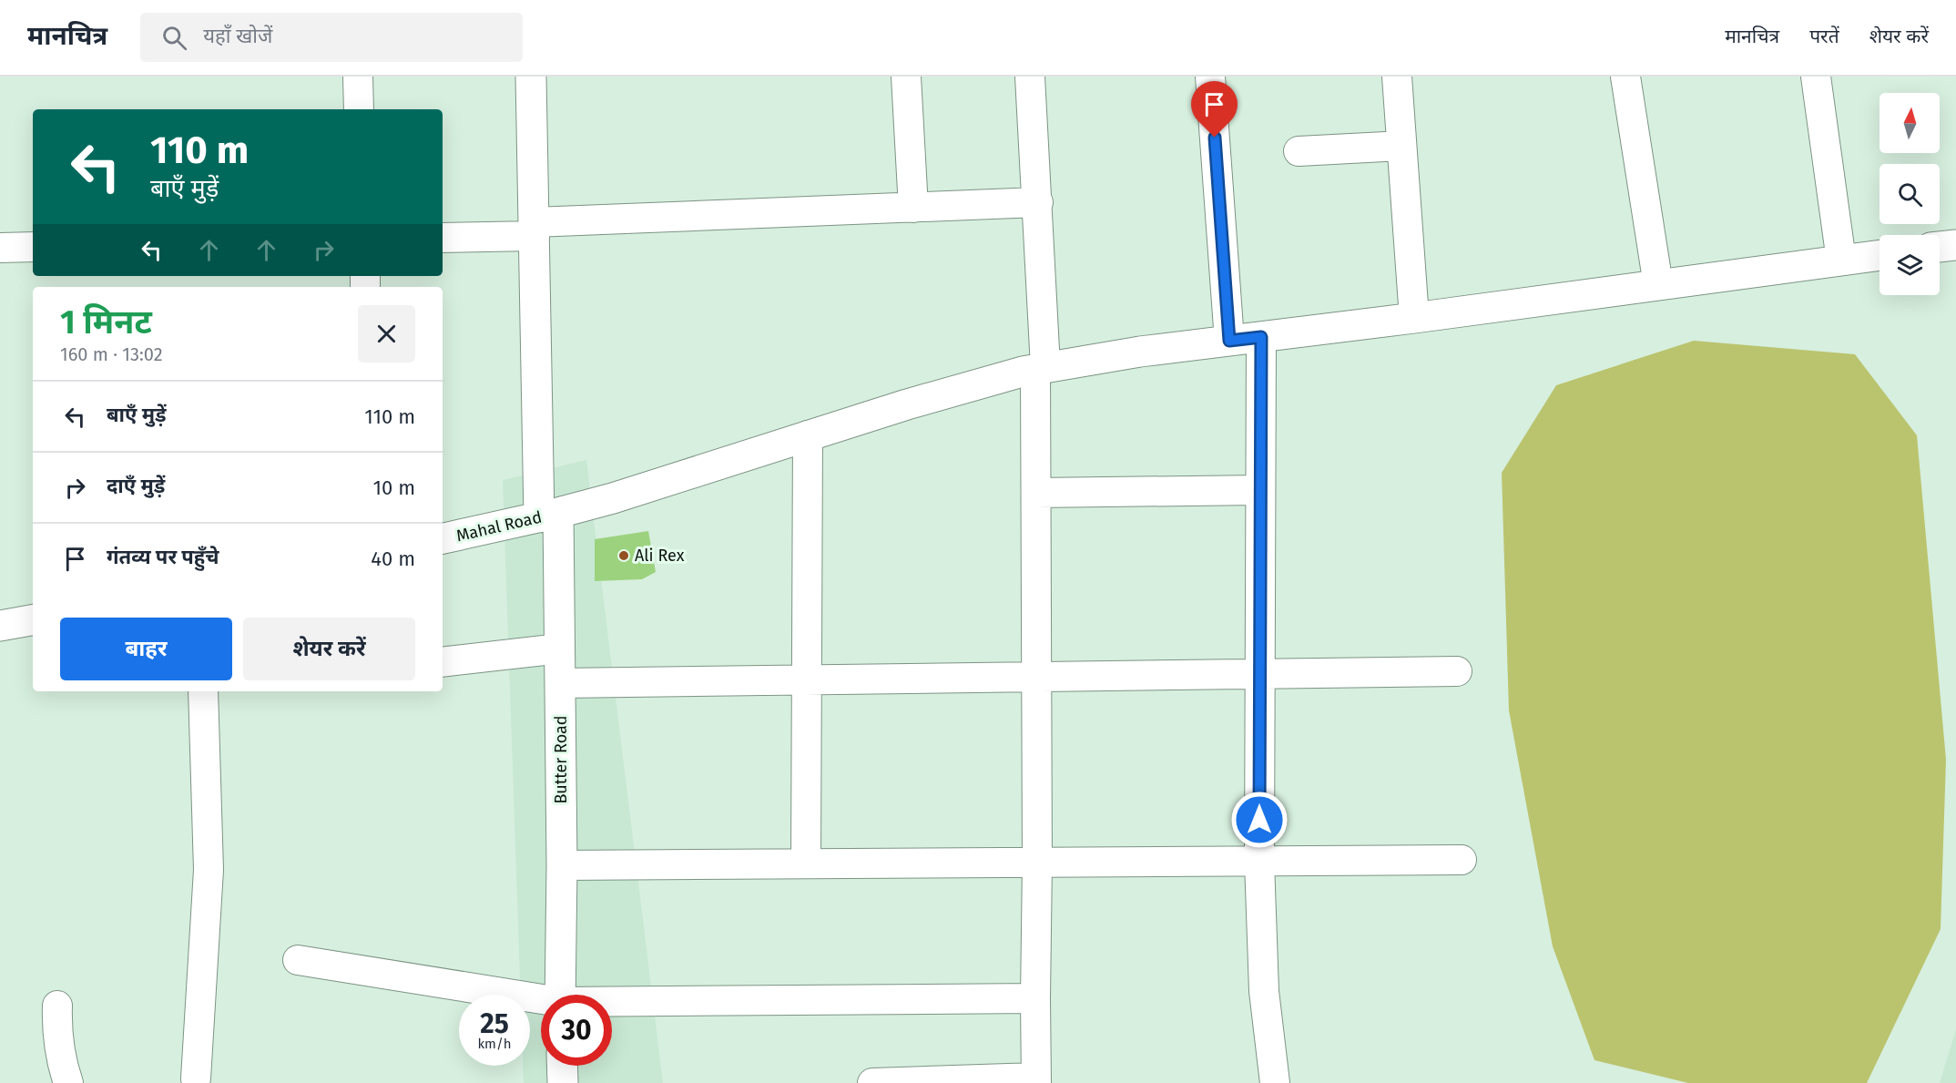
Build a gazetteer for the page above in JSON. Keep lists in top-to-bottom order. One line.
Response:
{"streets":{"street":["Mahal Road","Butter Road"]},"crossings":[["Mahal Road","Butter Road"]],"places":["Ali Rex"],"north":"top","page":{"header":"मानचित्र","search":"यहाँ खोजें","nav":["मानचित्र","परतें","शेयर करें"],"turn":["110 m","बाएँ मुड़ें"],"heading":["1 मिनट","160 m · 13:02"],"list":[{"name":"बाएँ मुड़ें","value":"110 m"},{"name":"दाएँ मुड़ें","value":"10 m"},{"name":"गंतव्य पर पहुँचे","value":"40 m"}],"buttons":["बाहर","शेयर करें"],"speed":"25 km/h","limit":"30"}}
